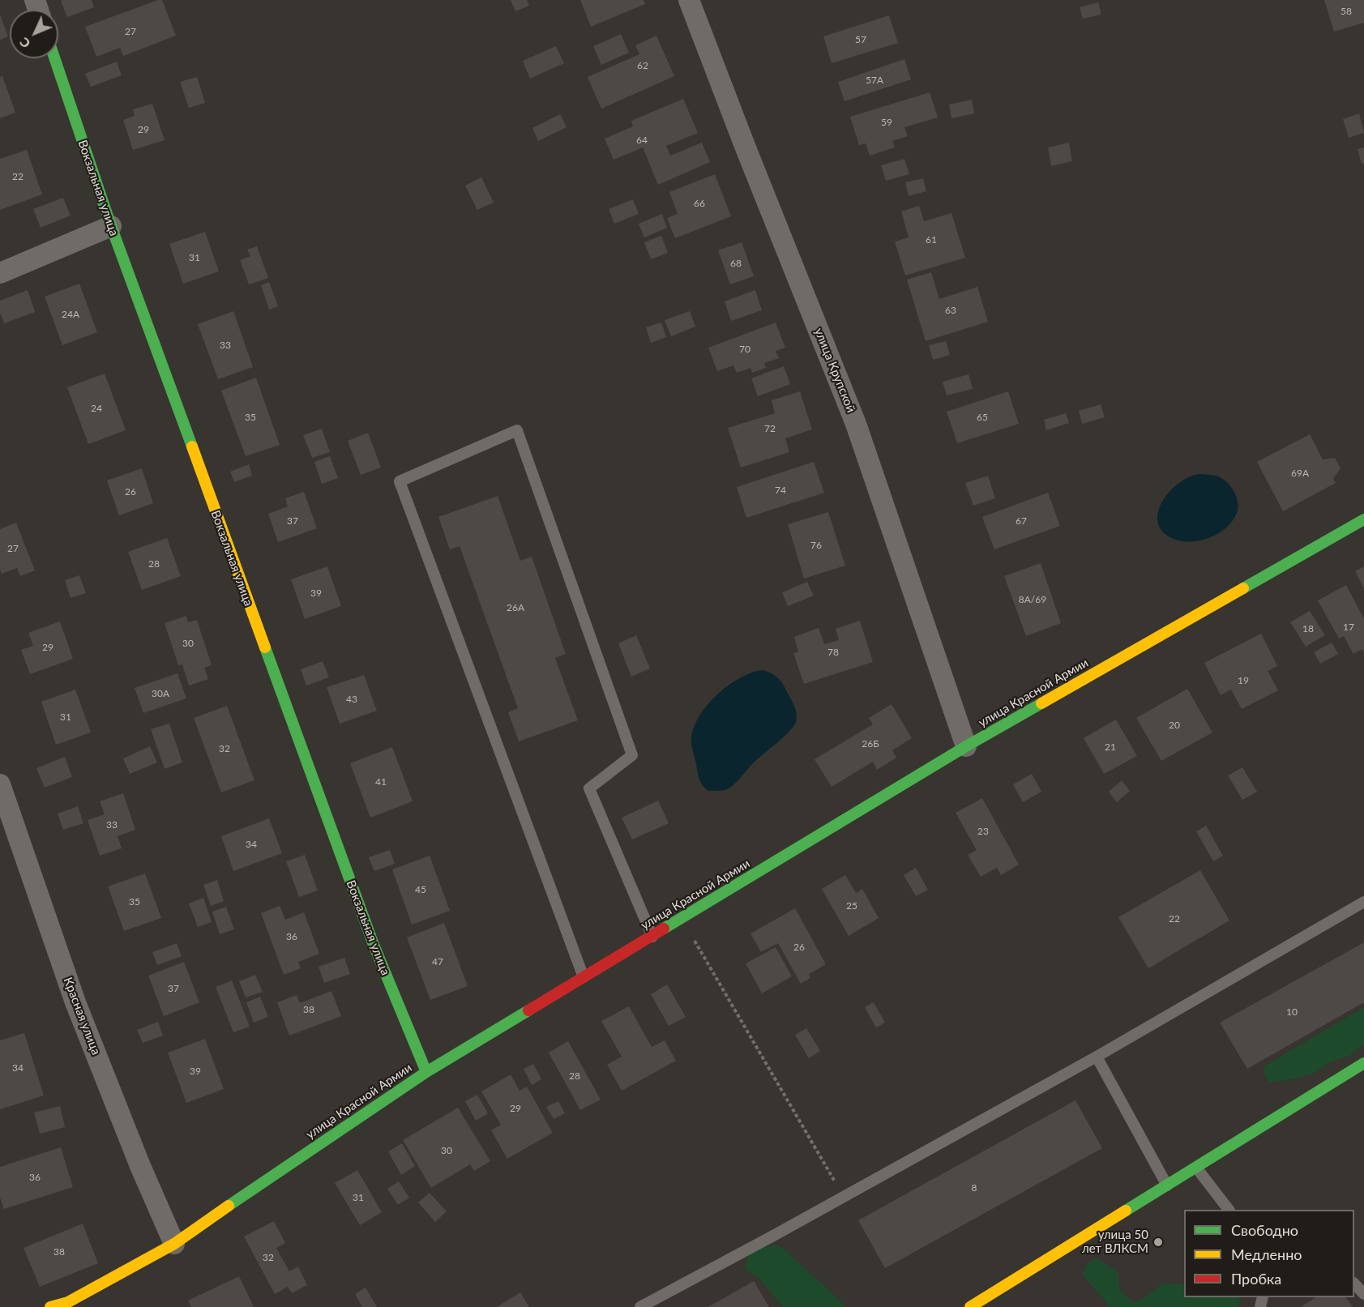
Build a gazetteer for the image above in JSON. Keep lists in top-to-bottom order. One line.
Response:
{"streets":{"street":["Вокзальная улица","улица Крупской","улица Красной Армии","Красная улица"]},"crossings":[["Вокзальная улица","улица Красной Армии"],["улица Крупской","улица Красной Армии"],["улица Красной Армии","Красная улица"]],"places":["улица 50 лет ВЛКСМ"],"house_numbers":["58","27","57","62","57А","59","29","64","22","66","61","31","68","63","24А","33","70","24","35","65","72","69А","74","26","37","67","76","27","28","39","8А/69","26А","17","18","30","29","78","19","30А","43","31","20","26Б","21","32","41","33","23","34","45","35","25","22","36","26","47","37","38","10","34","39","28","29","30","36","8","31","38","32"],"legend":["Свободно","Медленно","Пробка"],"north":"bottom left"}
